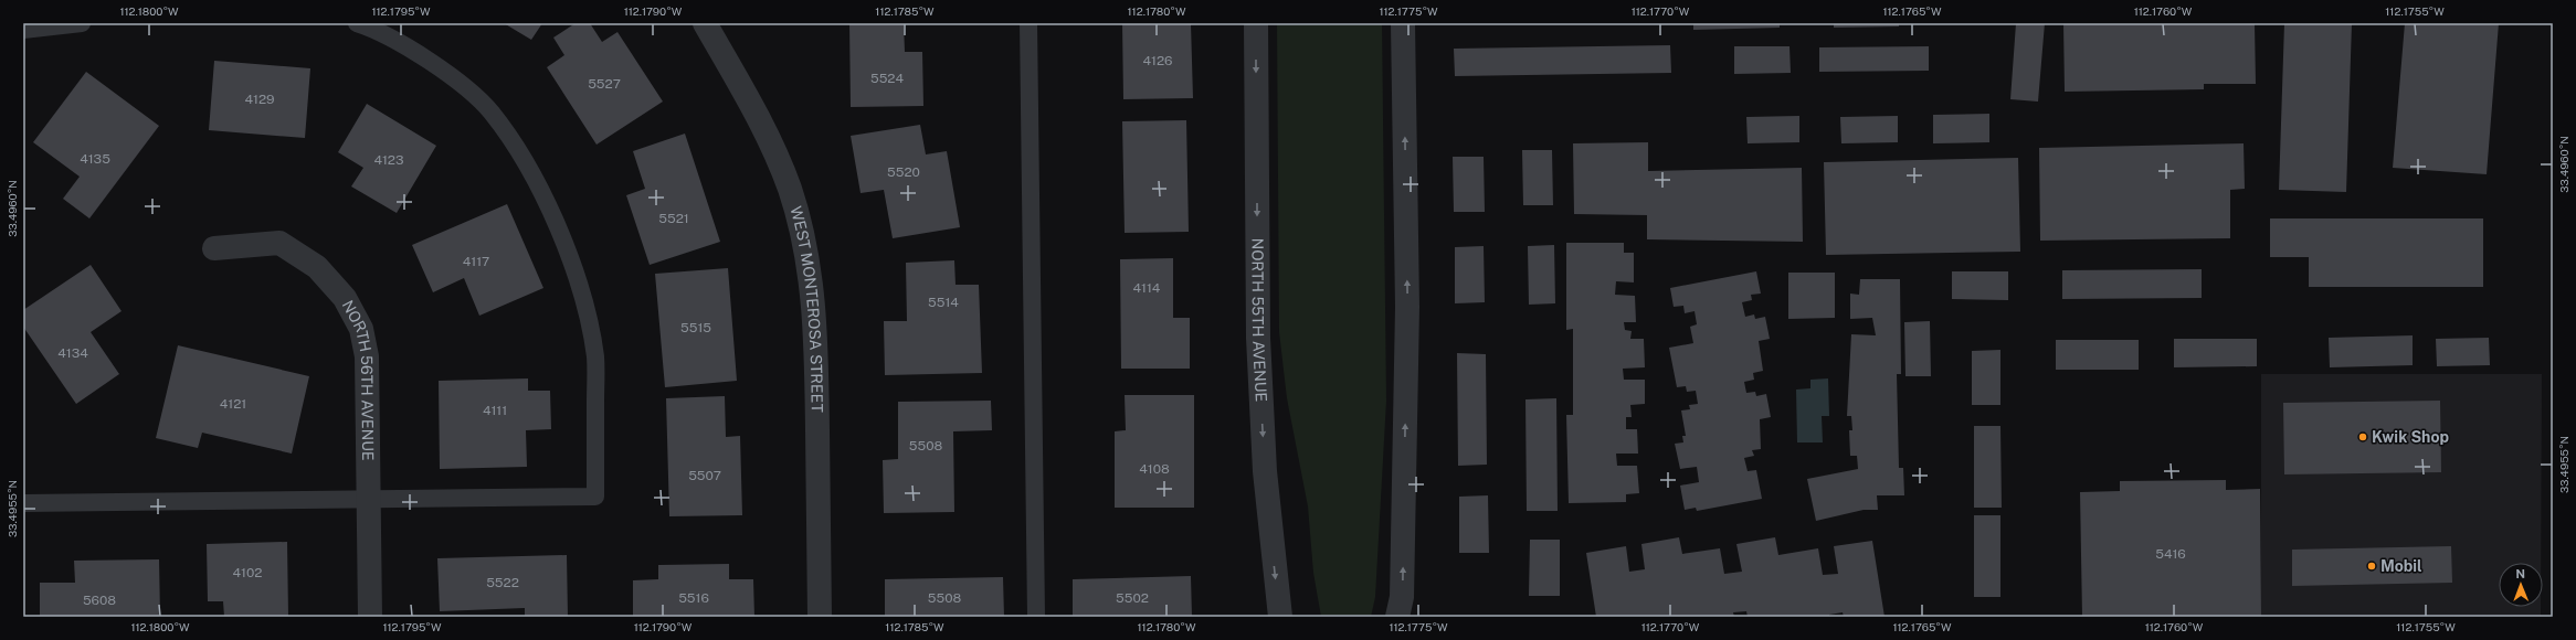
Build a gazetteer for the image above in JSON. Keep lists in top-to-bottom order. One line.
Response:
{"streets":{"street":["WEST MONTEROSA STREET","NORTH 55TH AVENUE","NORTH 56TH AVENUE"]},"places":["Kwik Shop","Mobil"],"house_numbers":["4126","5524","5527","4129","4135","4123","5520","5521","4117","4114","5514","5515","4134","4121","4111","5508","4108","5507","5416","4102","5522","5516","5508","5502","5608"],"north":"top","coordinates":["112.1800°W","112.1795°W","112.1790°W","112.1785°W","112.1780°W","112.1775°W","112.1770°W","112.1765°W","112.1760°W","112.1755°W","33.4960°N","33.4955°N"]}
